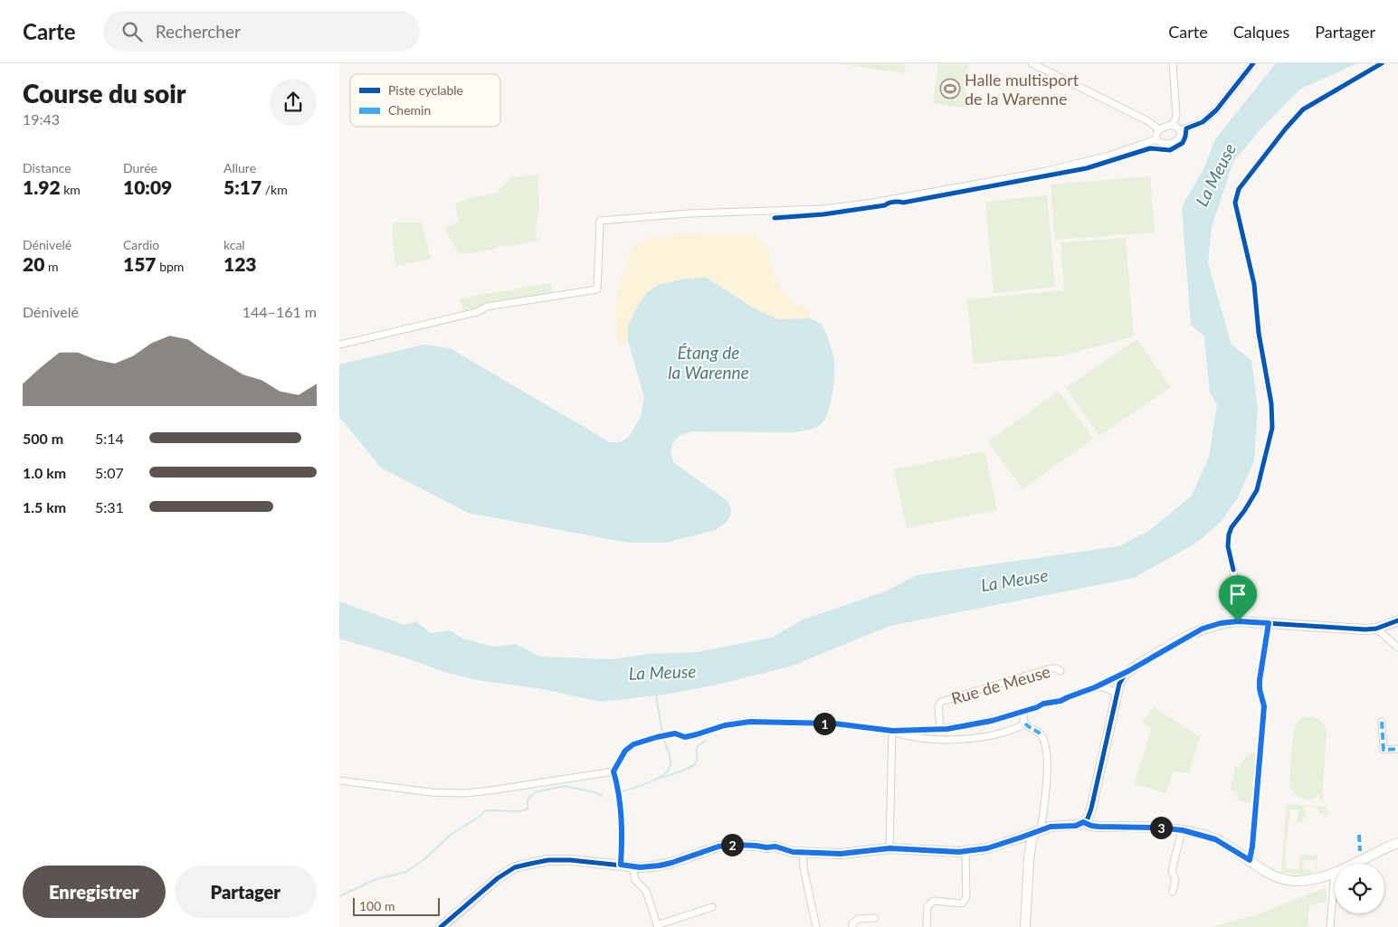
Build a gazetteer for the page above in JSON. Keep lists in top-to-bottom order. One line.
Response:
{"streets":{"street":["Rue de Meuse"]},"water":["La Meuse","Étang de la Warenne"],"places":{"sports":["Halle multisport de la Warenne"]},"legend":["Piste cyclable","Chemin"],"scale_bar":"100 m","page":{"header":"Carte","search":"Rechercher","nav":["Carte","Calques","Partager"],"heading":["Course du soir","19:43"],"stats":[["Distance","1.92 km"],["Durée","10:09"],["Allure","5:17 /km"],["Dénivelé","20 m"],["Cardio","157 bpm"],["kcal","123"]],"chart":["Dénivelé","144–161 m"],"list":[{"name":"500 m","note":"5:14"},{"name":"1.0 km","note":"5:07"},{"name":"1.5 km","note":"5:31"}],"pins":["1","3","2"],"buttons":["Enregistrer","Partager"],"scale":"100 m"}}
